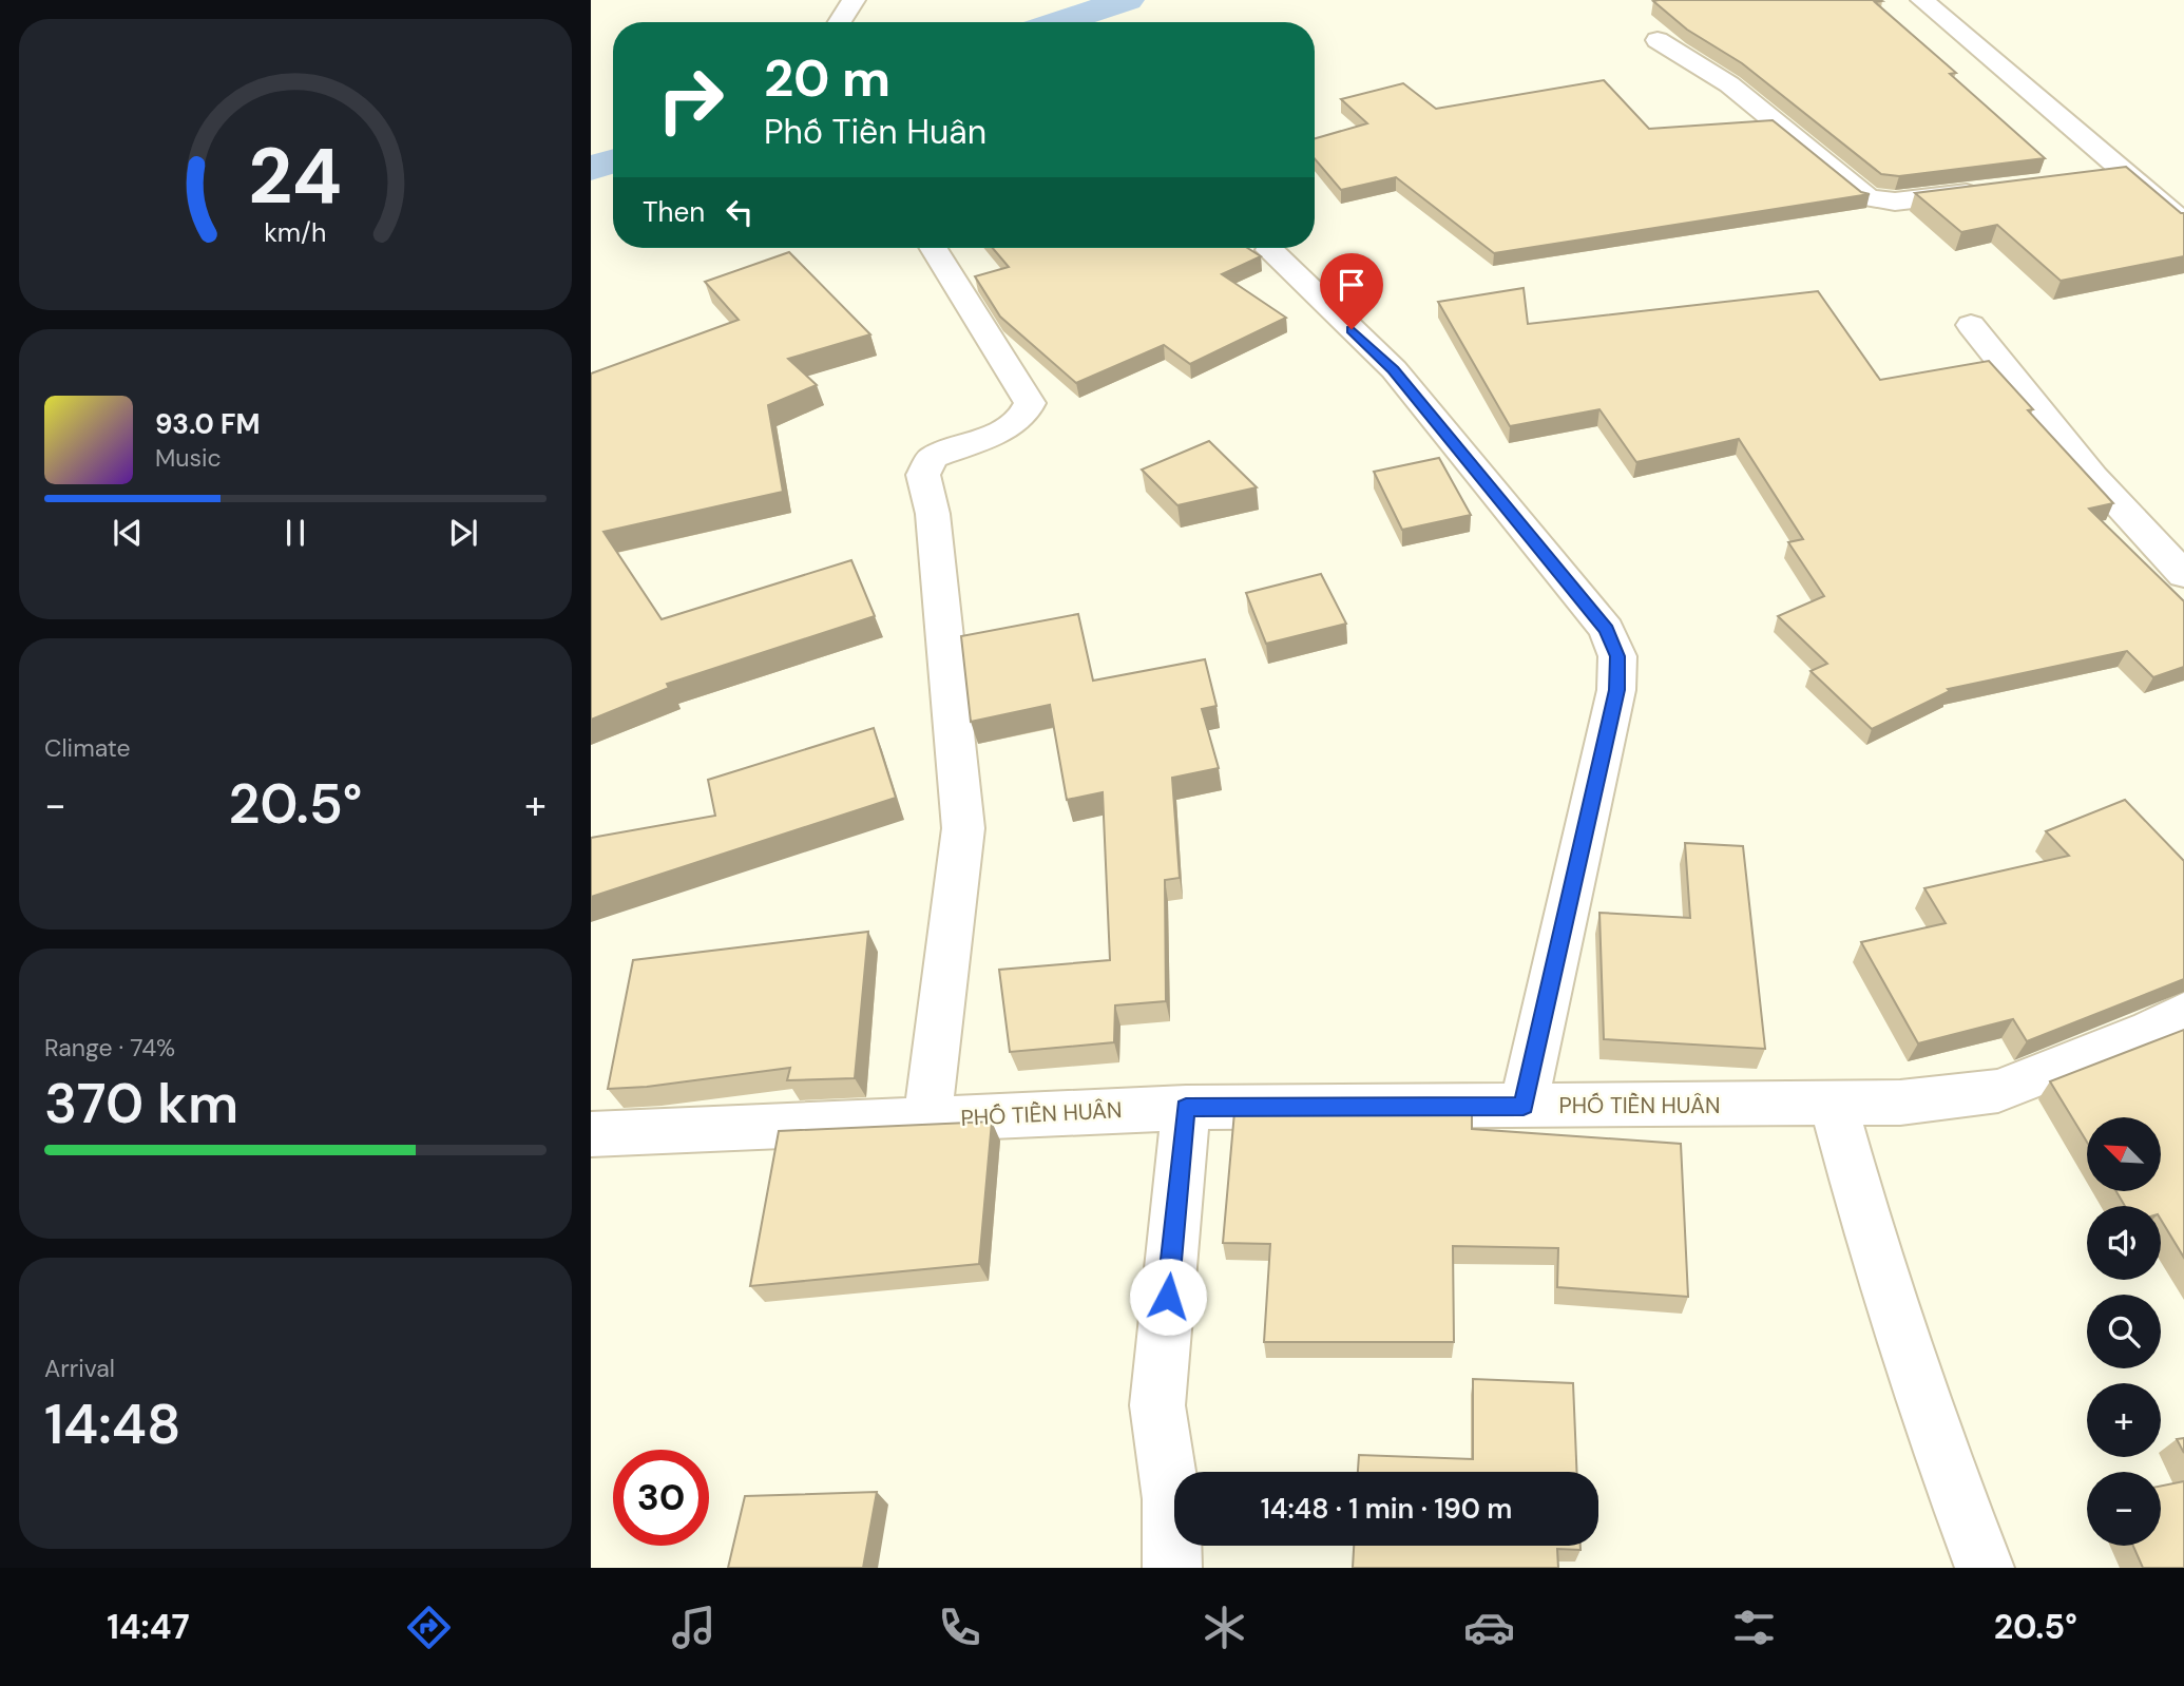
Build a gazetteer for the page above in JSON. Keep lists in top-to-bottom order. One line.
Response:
{"streets":{"street":["PHỐ TIỀN HUÂN"]},"north":"top left","page":{"turn":["20 m","Phố Tiền Huân"],"then":"Then","song":["93.0 FM","Music"],"tile":["Climate",["Range · 74%","370 km"],["Arrival","14:48"]],"heat":["−","20.5°","+"],"map_buttons":["+","−"],"limit":"30","trip":"14:48 · 1 min · 190 m","tabs":["14:47","20.5°"],"gauge":["24","km/h"]}}
